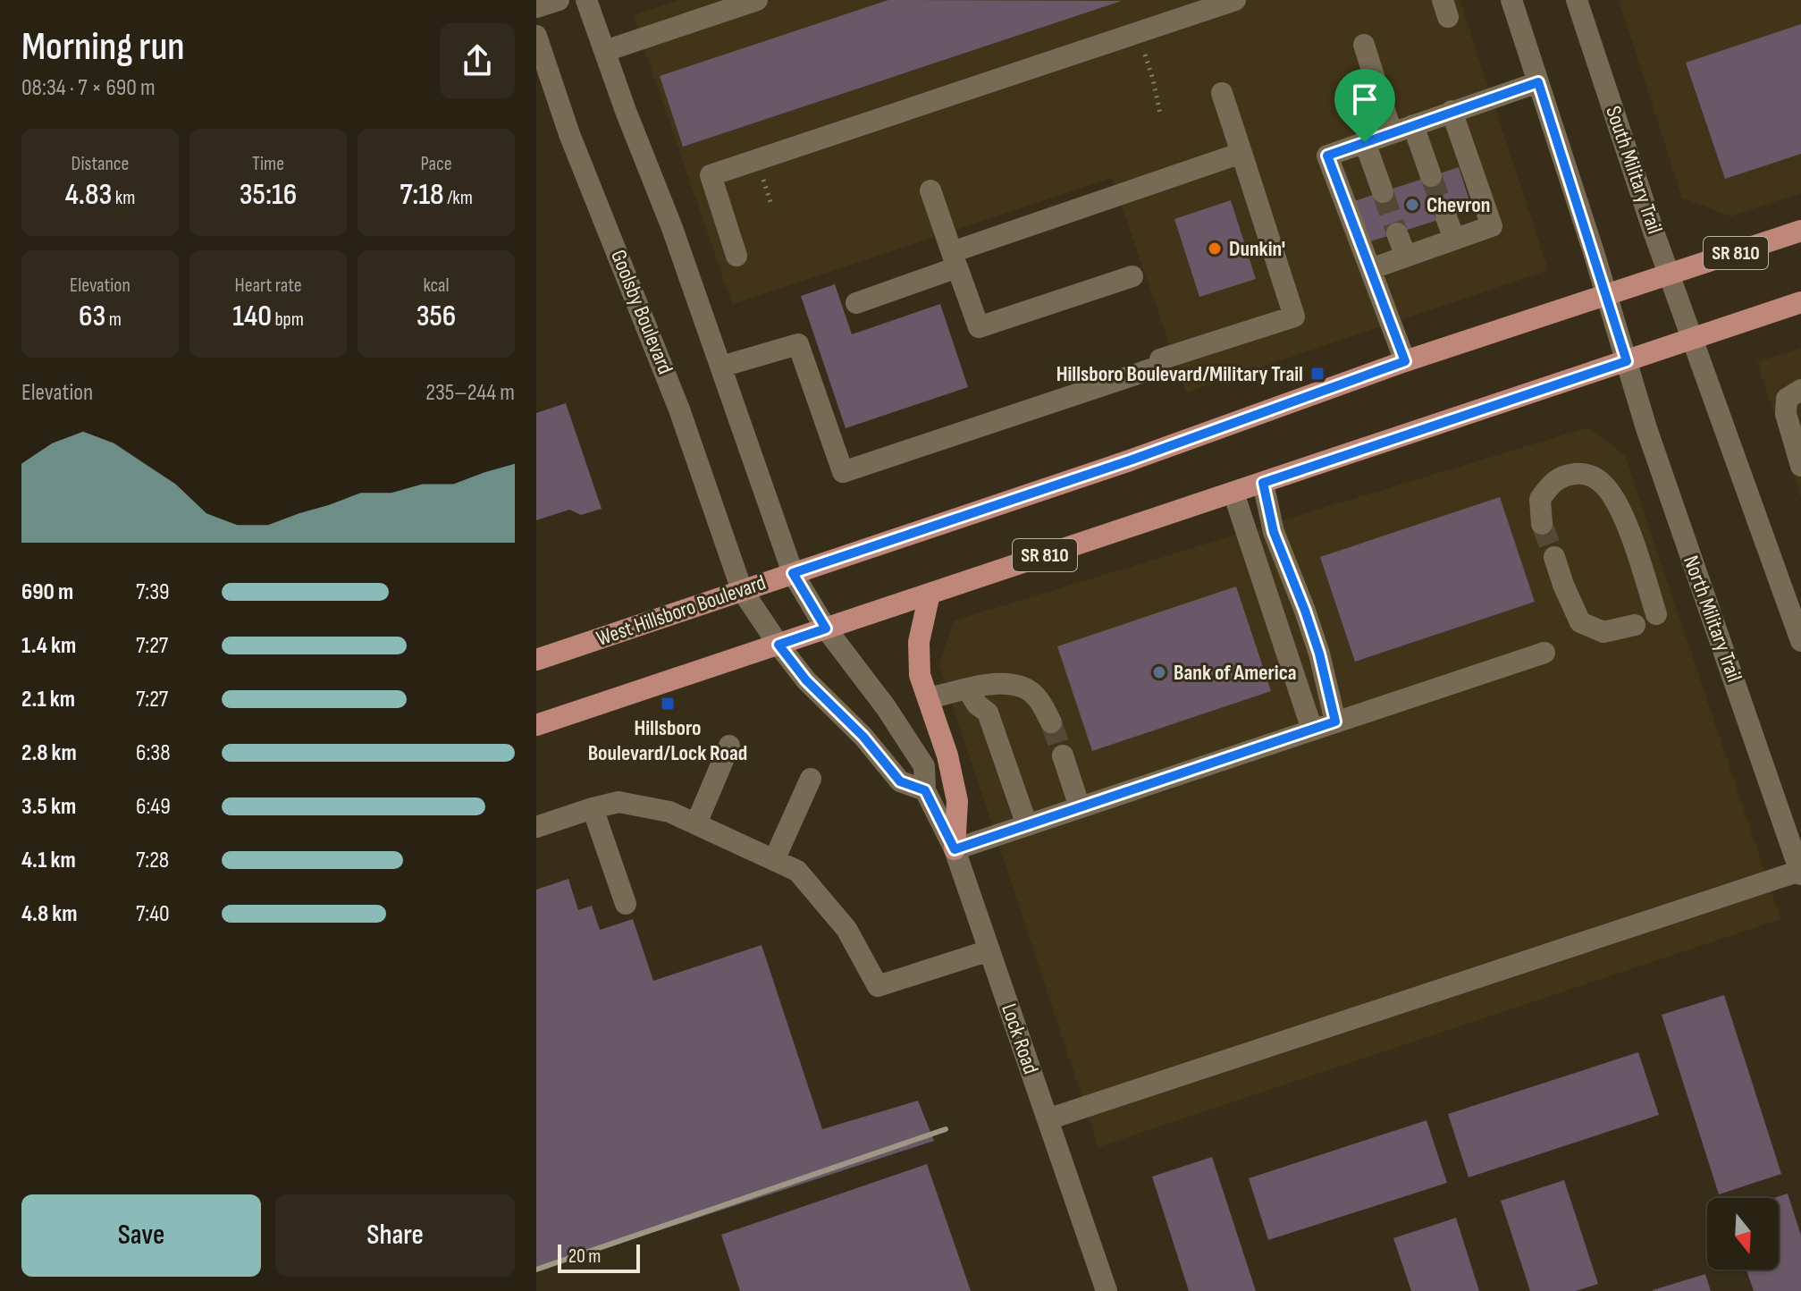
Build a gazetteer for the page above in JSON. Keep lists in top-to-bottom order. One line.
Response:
{"streets":{"main road":["SR 810","West Hillsboro Boulevard"],"street":["South Military Trail","Goolsby Boulevard","North Military Trail","Lock Road"]},"crossings":[["South Military Trail","SR 810"],["South Military Trail","West Hillsboro Boulevard"],["SR 810","Goolsby Boulevard"],["SR 810","North Military Trail"],["SR 810","Lock Road"],["Goolsby Boulevard","West Hillsboro Boulevard"]],"places":{"other":["Chevron","Dunkin'","Bank of America"],"transit":["Hillsboro Boulevard/Military Trail","Hillsboro Boulevard/Lock Road"]},"scale_bar":"20 m","north":"bottom","page":{"heading":["Morning run","08:34 · 7 × 690 m"],"stats":[["Distance","4.83 km"],["Time","35:16"],["Pace","7:18 /km"],["Elevation","63 m"],["Heart rate","140 bpm"],["kcal","356"]],"chart":["Elevation","235–244 m"],"list":[{"name":"690 m","note":"7:39"},{"name":"1.4 km","note":"7:27"},{"name":"2.1 km","note":"7:27"},{"name":"2.8 km","note":"6:38"},{"name":"3.5 km","note":"6:49"},{"name":"4.1 km","note":"7:28"},{"name":"4.8 km","note":"7:40"}],"buttons":["Save","Share"],"scale":"20 m"}}
